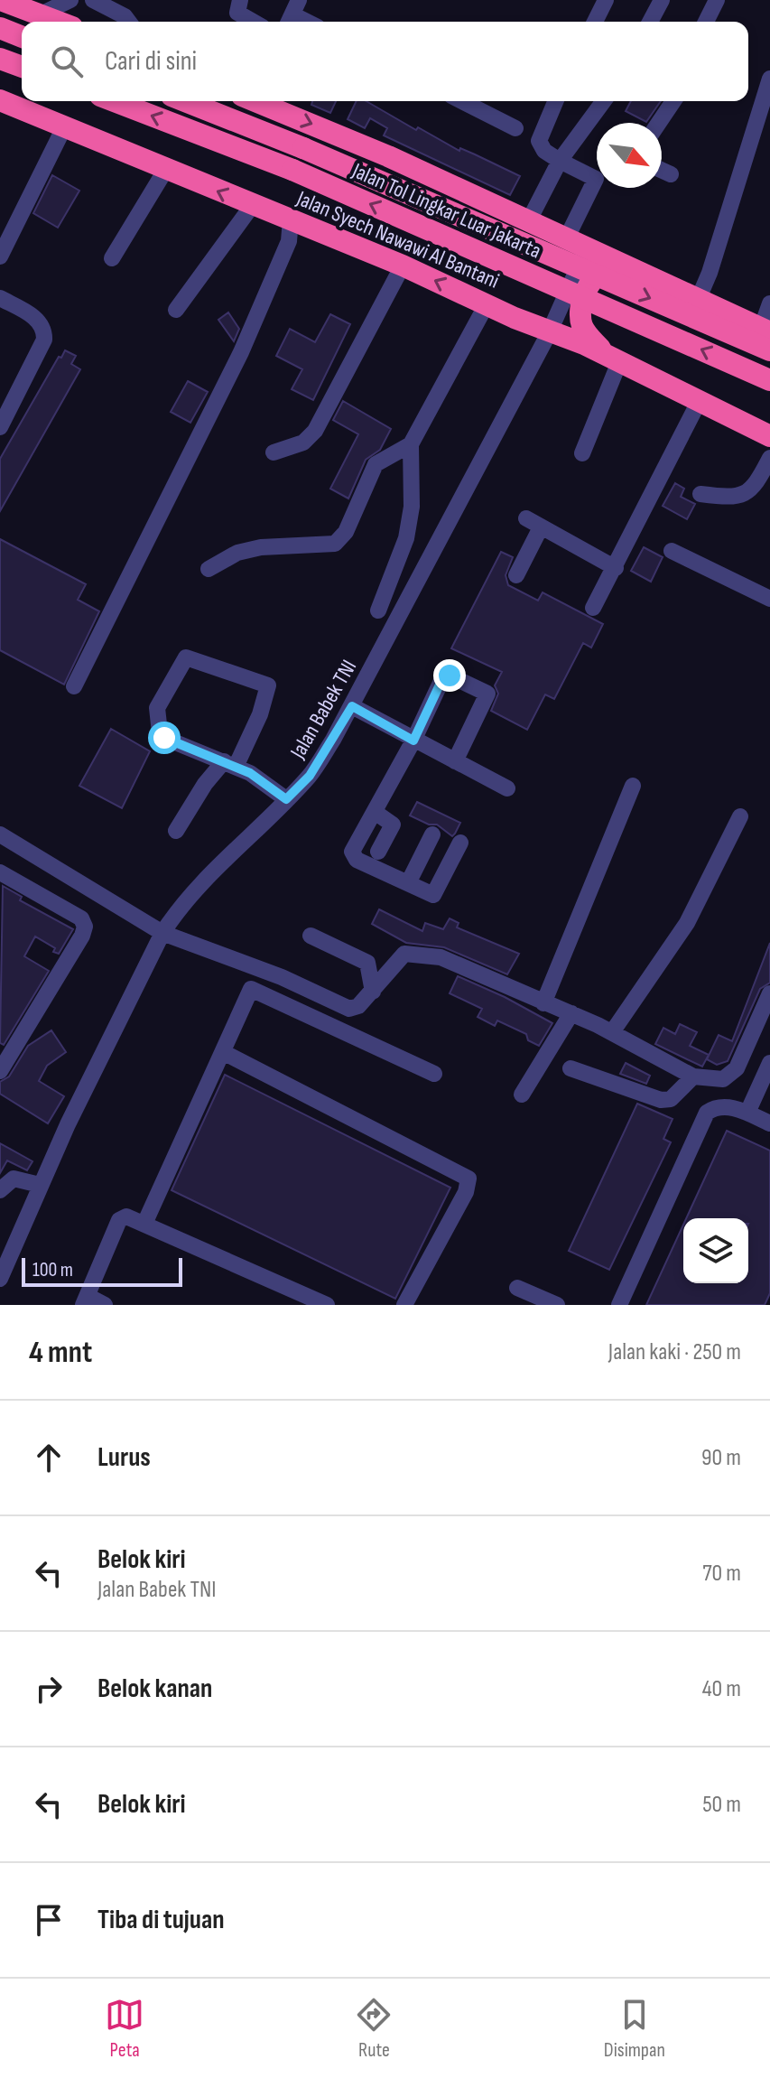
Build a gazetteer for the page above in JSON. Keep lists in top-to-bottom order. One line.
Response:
{"streets":{"highway":["Jalan Tol Lingkar Luar Jakarta","Jalan Syech Nawawi Al Bantani"],"street":["Jalan Babek TNI"]},"crossings":[["Jalan Syech Nawawi Al Bantani","Jalan Babek TNI"]],"scale_bar":"100 m","north":"bottom right","page":{"search":"Cari di sini","scale":"100 m","heading":["4 mnt","Jalan kaki · 250 m"],"list":[["Lurus","90 m"],["Belok kiri","Jalan Babek TNI","70 m"],["Belok kanan","40 m"],["Belok kiri","50 m"],"Tiba di tujuan"],"nav":["Peta","Rute","Disimpan"]}}
